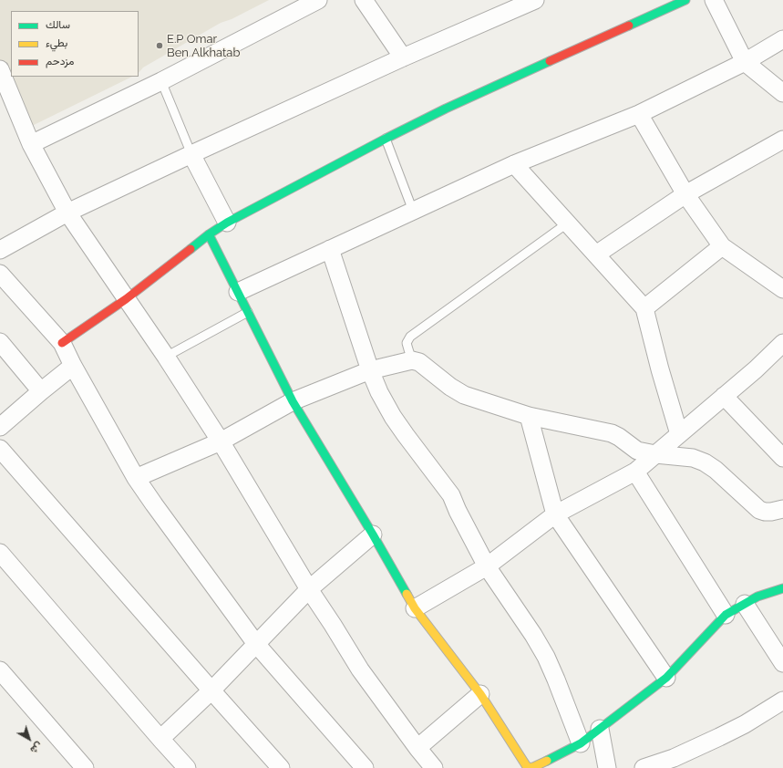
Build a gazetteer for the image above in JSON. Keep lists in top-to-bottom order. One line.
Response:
{"places":["E.P Omar Ben Alkhatab"],"legend":["سالك","بطيء","مزدحم"],"north":"bottom right"}
